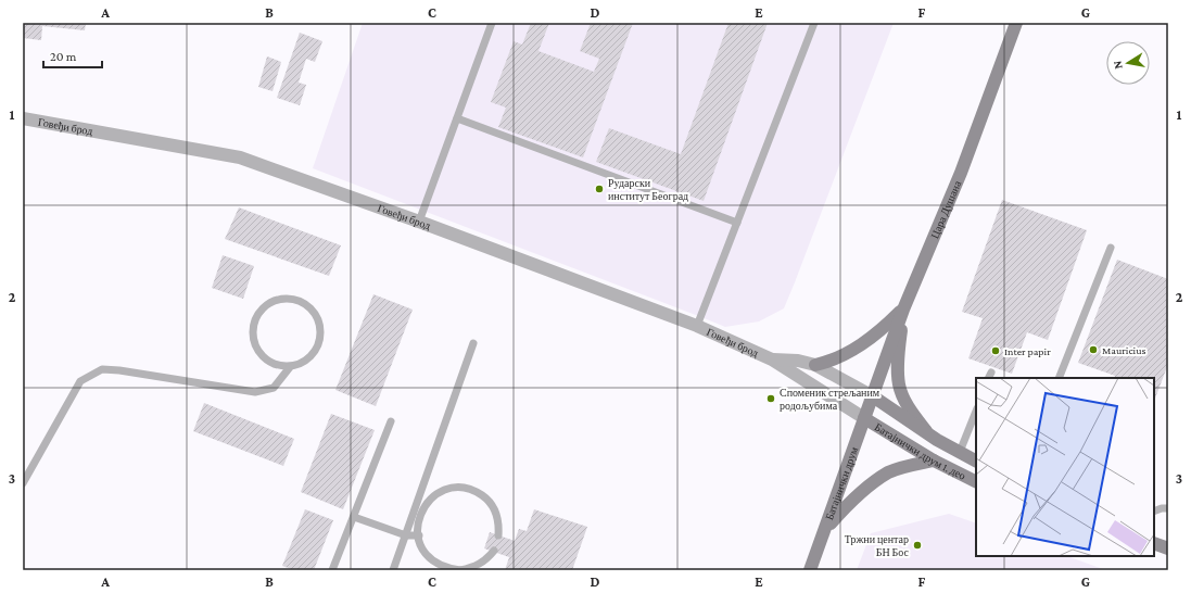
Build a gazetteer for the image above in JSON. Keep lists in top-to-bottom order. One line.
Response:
{"streets":{"main road":["Цара Душана","Батајнички друм 1. део","Батајнички друм"],"street":["Говеђи брод"]},"crossings":[["Цара Душана","Батајнички друм 1. део"],["Цара Душана","Батајнички друм"],["Батајнички друм 1. део","Батајнички друм"]],"places":["Рударски институт Београд","Mauricius","Inter papir","Споменик стрељаним родољубима","Тржни центар БН Бос"],"scale_bar":"20 m","north":"left","grid":{"columns":["A","B","C","D","E","F","G"],"rows":["1","2","3"]}}
